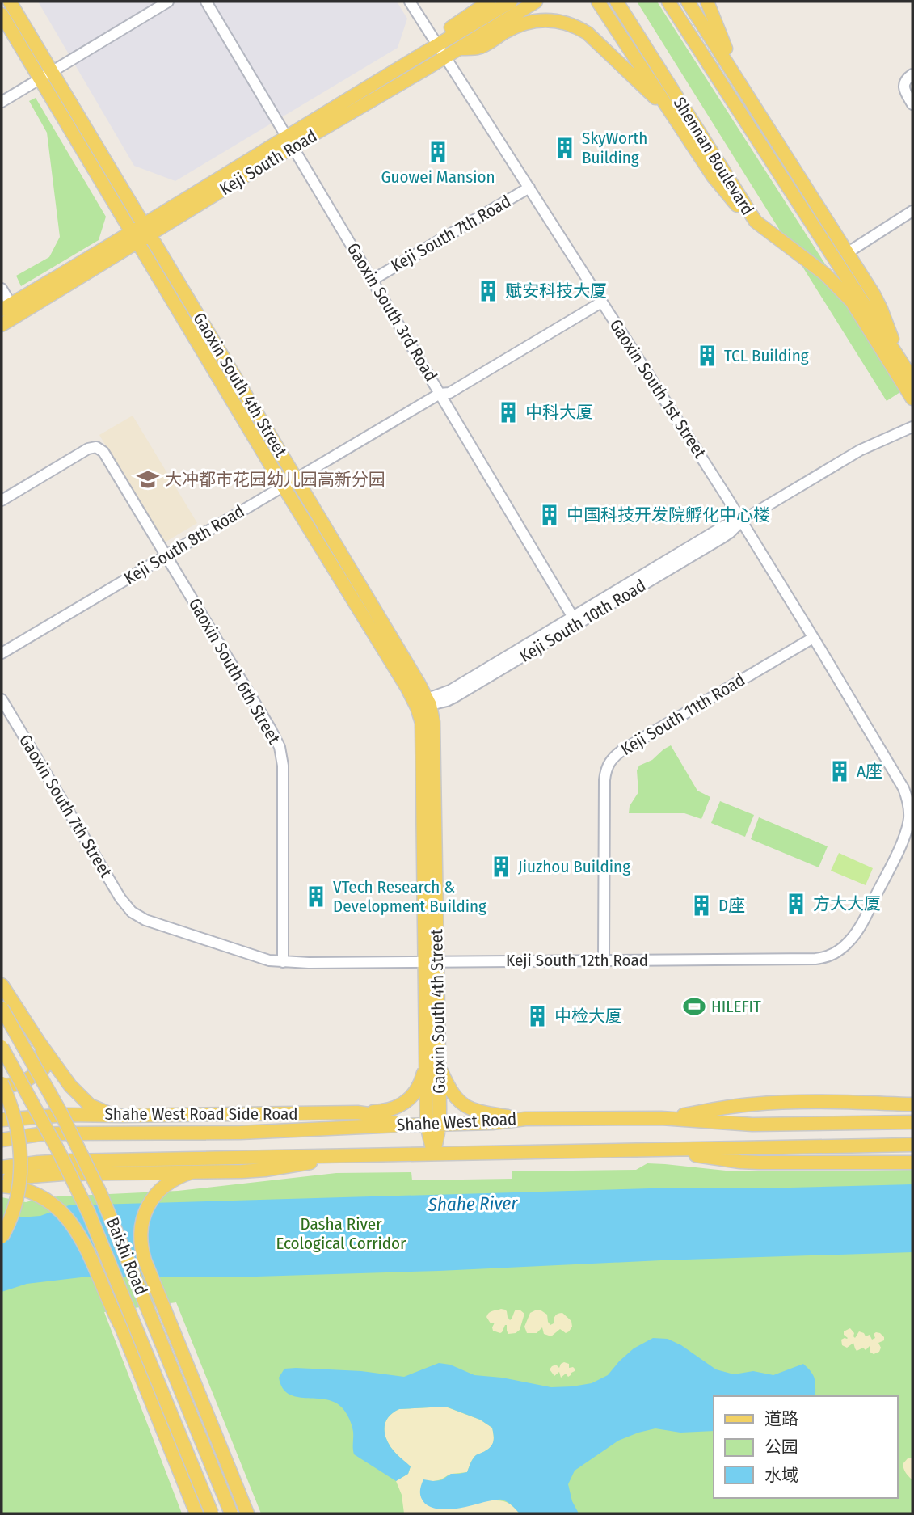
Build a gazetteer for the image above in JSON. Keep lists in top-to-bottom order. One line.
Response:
{"streets":{"main road":["Shennan Boulevard","Keji South Road","Gaoxin South 4th Street","Shahe West Road Side Road","Shahe West Road","Baishi Road"],"street":["Keji South 7th Road","Gaoxin South 3rd Road","Gaoxin South 1st Street","Keji South 8th Road","Keji South 10th Road","Gaoxin South 6th Street","Keji South 11th Road","Gaoxin South 7th Street","Keji South 12th Road"]},"crossings":[["Keji South Road","Gaoxin South 3rd Road"],["Keji South Road","Gaoxin South 4th Street"],["Keji South Road","Gaoxin South 1st Street"],["Keji South 7th Road","Gaoxin South 3rd Road"],["Keji South 7th Road","Gaoxin South 1st Street"],["Gaoxin South 3rd Road","Keji South 8th Road"],["Gaoxin South 3rd Road","Keji South 10th Road"],["Gaoxin South 4th Street","Keji South 8th Road"],["Gaoxin South 4th Street","Keji South 10th Road"],["Gaoxin South 4th Street","Keji South 12th Road"],["Gaoxin South 4th Street","Shahe West Road"],["Gaoxin South 1st Street","Keji South 8th Road"],["Gaoxin South 1st Street","Keji South 10th Road"],["Gaoxin South 1st Street","Keji South 11th Road"],["Gaoxin South 1st Street","Keji South 12th Road"],["Keji South 8th Road","Gaoxin South 6th Street"],["Gaoxin South 6th Street","Keji South 12th Road"],["Keji South 11th Road","Keji South 12th Road"],["Gaoxin South 7th Street","Keji South 12th Road"],["Shahe West Road Side Road","Shahe West Road"]],"water":["Shahe River"],"parks":["Dasha River Ecological Corridor"],"places":{"building":["SkyWorth Building","Guowei Mansion","赋安科技大厦","TCL Building","中科大厦","中国科技开发院孵化中心楼","A座","Jiuzhou Building","VTech Research & Development Building","方大大厦","D座","中检大厦"],"school or university":["大冲都市花园幼儿园高新分园"],"sports":["HILEFIT"]},"legend":["道路","公园","水域"]}
